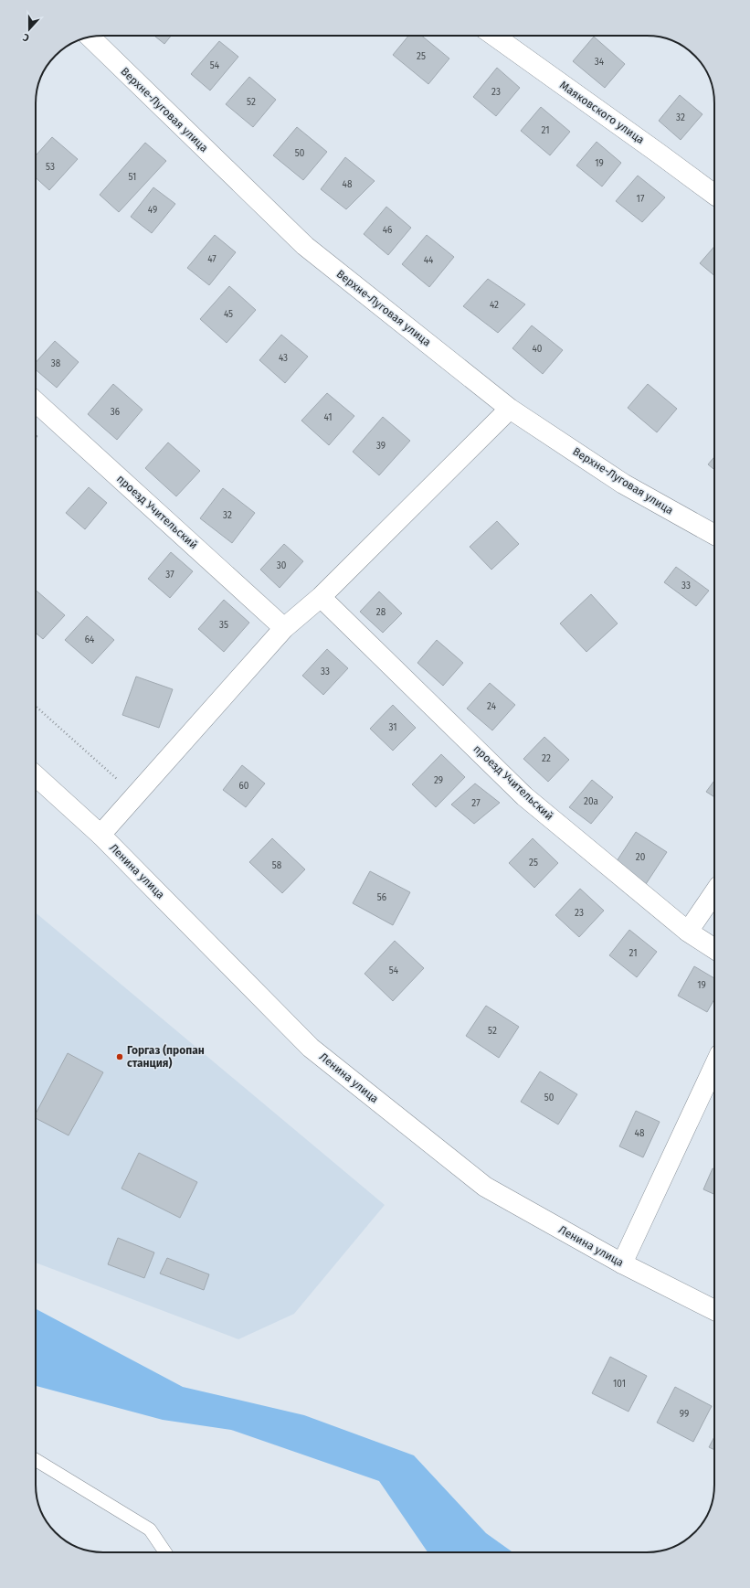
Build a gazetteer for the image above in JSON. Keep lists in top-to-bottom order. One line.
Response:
{"streets":{"street":["Верхне-Луговая улица","Маяковского улица","проезд Учительский","Ленина улица"]},"places":["Горгаз (пропан станция)"],"house_numbers":["25","34","54","23","52","32","21","50","19","53","51","48","17","49","46","47","44","42","45","40","43","38","36","41","39","32","30","37","33","28","35","64","33","24","31","22","29","60","20a","27","20","25","58","56","23","21","54","19","52","50","48","101","99"],"north":"bottom"}
